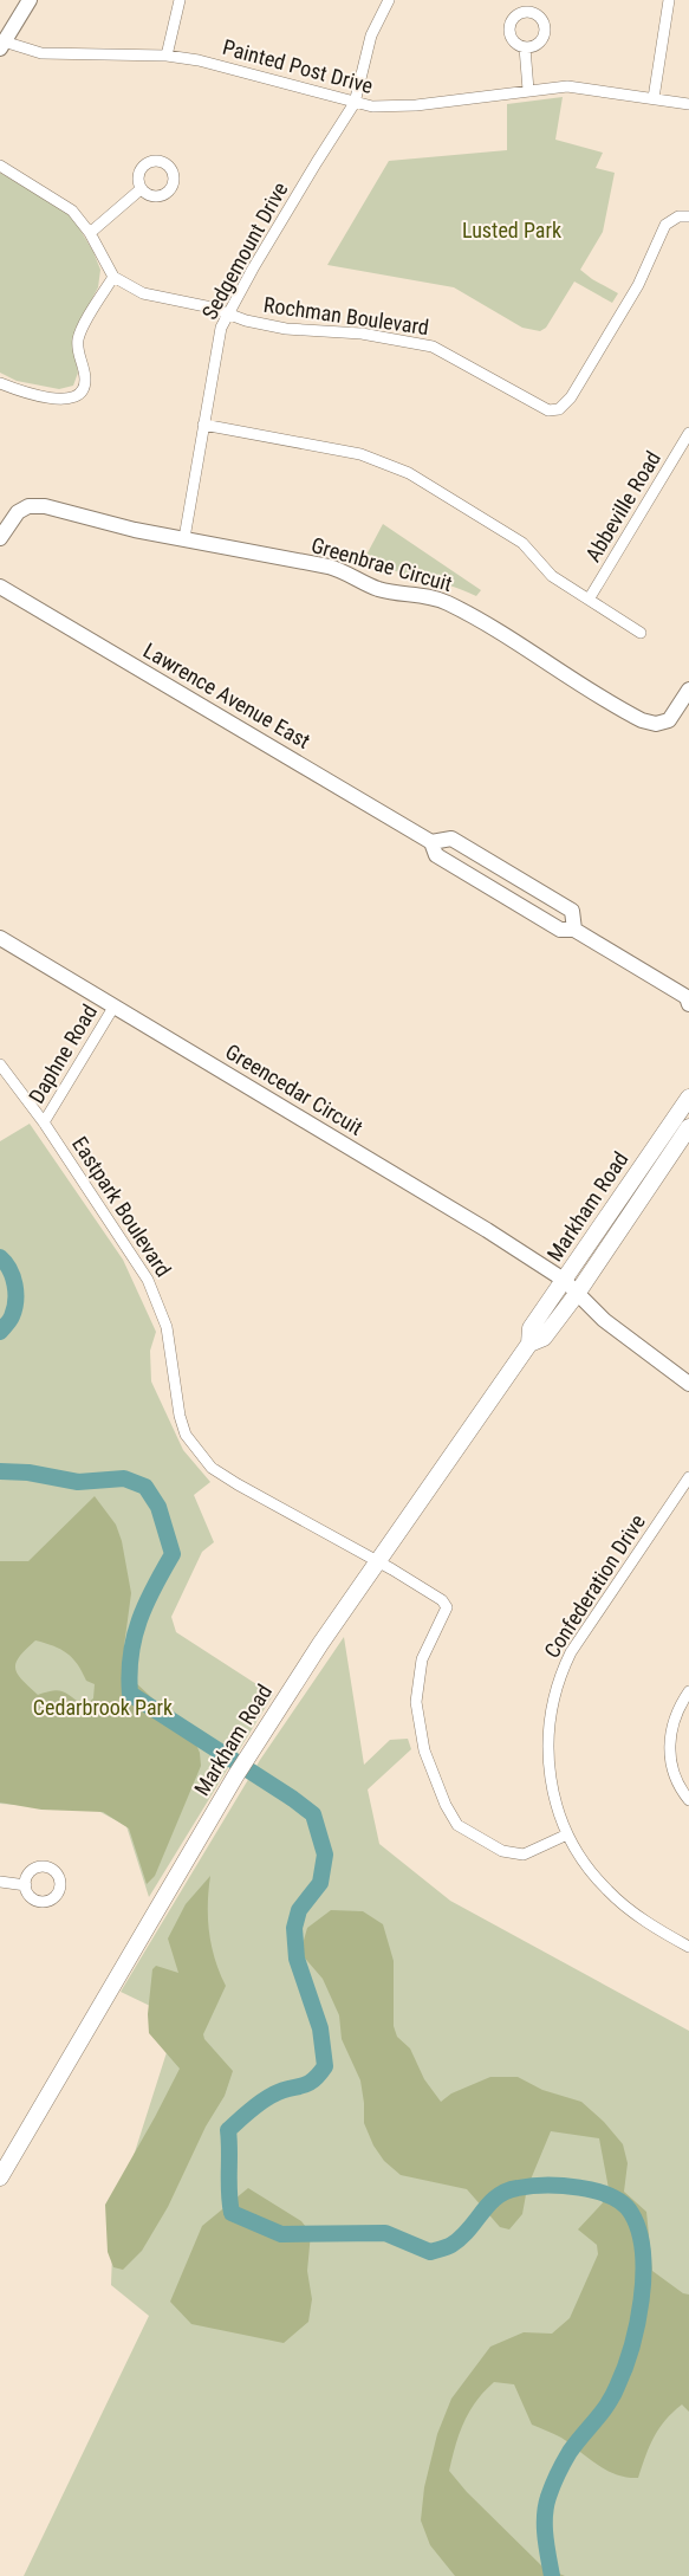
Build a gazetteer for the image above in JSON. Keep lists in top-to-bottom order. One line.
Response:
{"streets":{"main road":["Markham Road"],"street":["Painted Post Drive","Sedgemount Drive","Rochman Boulevard","Abbeville Road","Greenbrae Circuit","Lawrence Avenue East","Daphne Road","Greencedar Circuit","Eastpark Boulevard","Confederation Drive"]},"crossings":[["Painted Post Drive","Sedgemount Drive"],["Sedgemount Drive","Rochman Boulevard"],["Sedgemount Drive","Greenbrae Circuit"],["Daphne Road","Greencedar Circuit"],["Daphne Road","Eastpark Boulevard"],["Greencedar Circuit","Markham Road"],["Eastpark Boulevard","Markham Road"],["Eastpark Boulevard","Confederation Drive"]],"parks":["Lusted Park","Cedarbrook Park"]}
